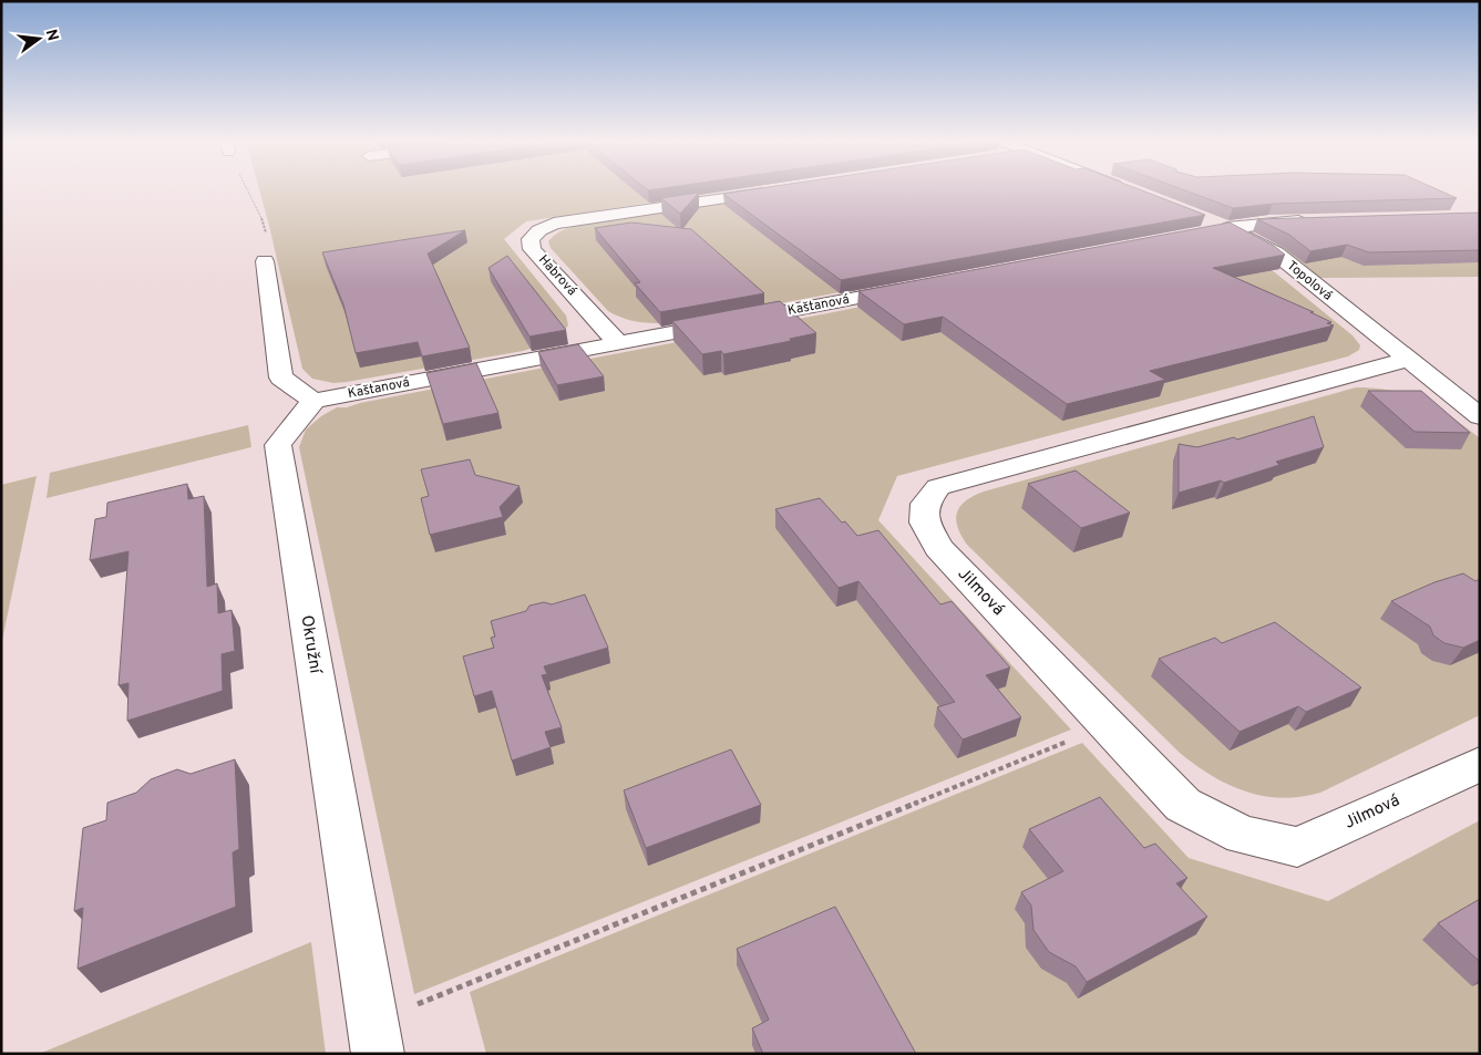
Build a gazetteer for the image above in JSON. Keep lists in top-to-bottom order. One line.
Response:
{"streets":{"street":["Habrová","Topolová","Kaštanová","Jilmová","Okružní"]},"crossings":[["Habrová","Kaštanová"],["Topolová","Jilmová"],["Kaštanová","Okružní"]],"north":"right"}
